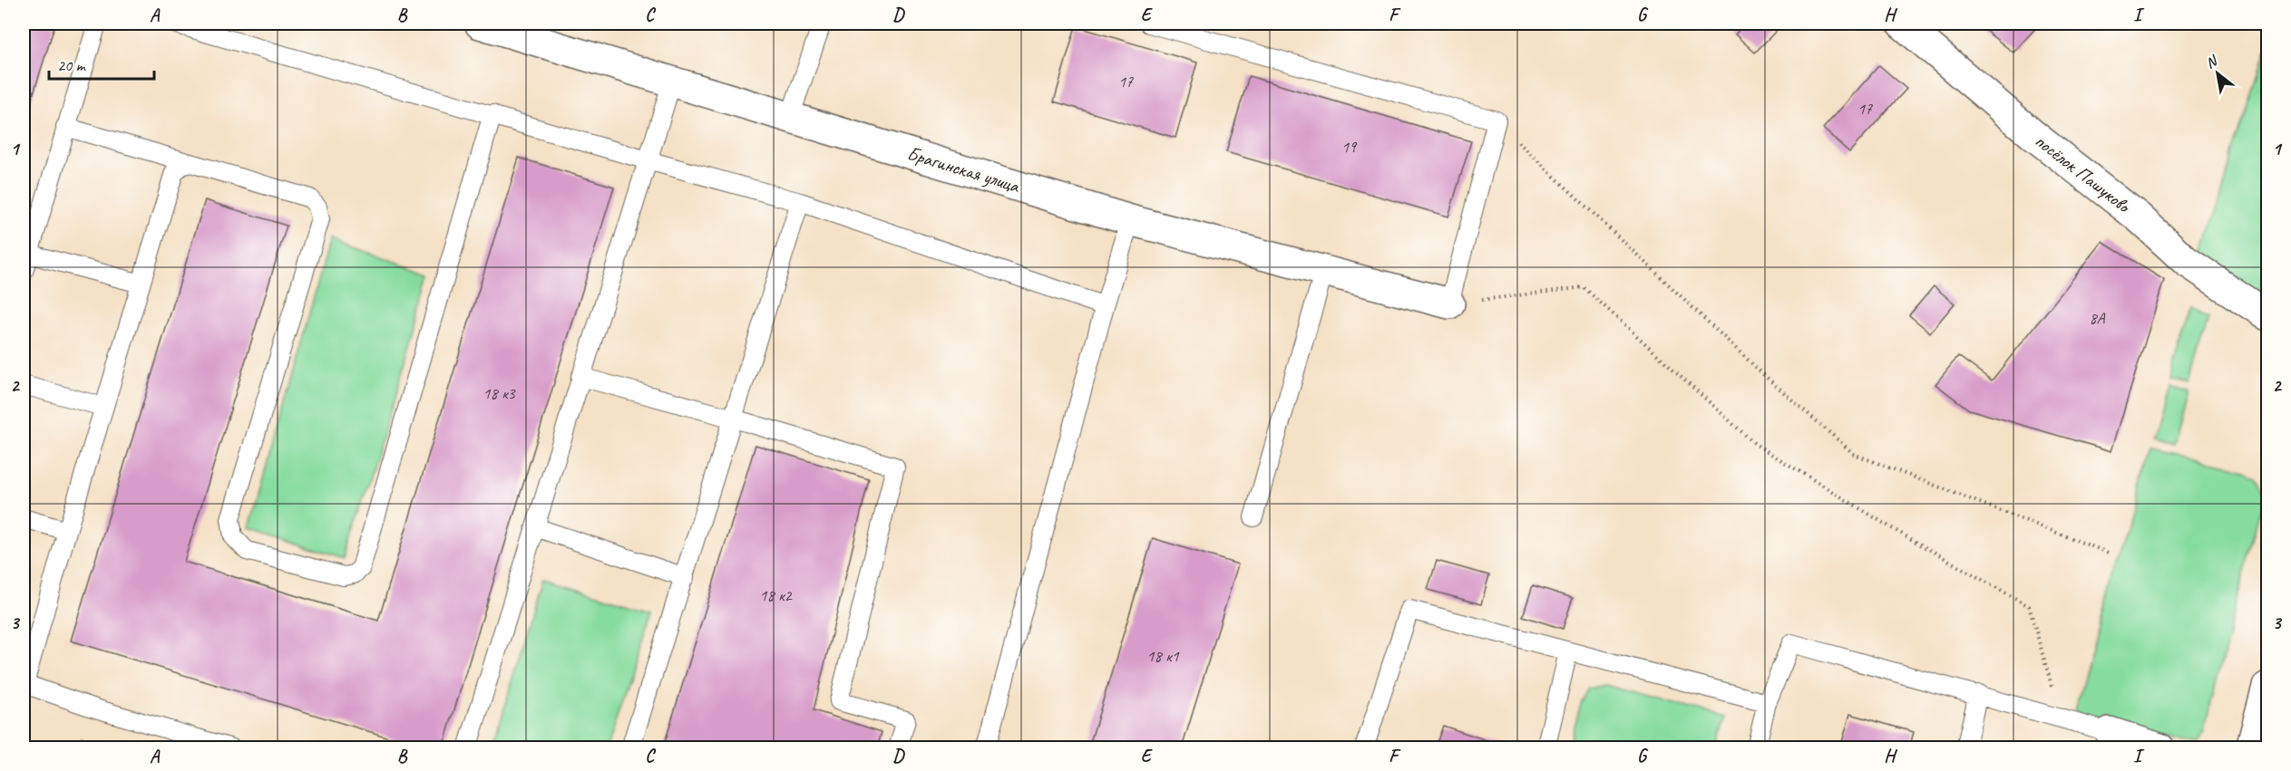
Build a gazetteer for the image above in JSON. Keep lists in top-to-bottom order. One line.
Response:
{"streets":{"street":["Брагинская улица","посёлок Пашуково"]},"house_numbers":["17","17","19","8А","18 к3","18 к2","18 к1"],"scale_bar":"20 m","north":"top left","grid":{"columns":["A","B","C","D","E","F","G","H","I"],"rows":["1","2","3"]}}
